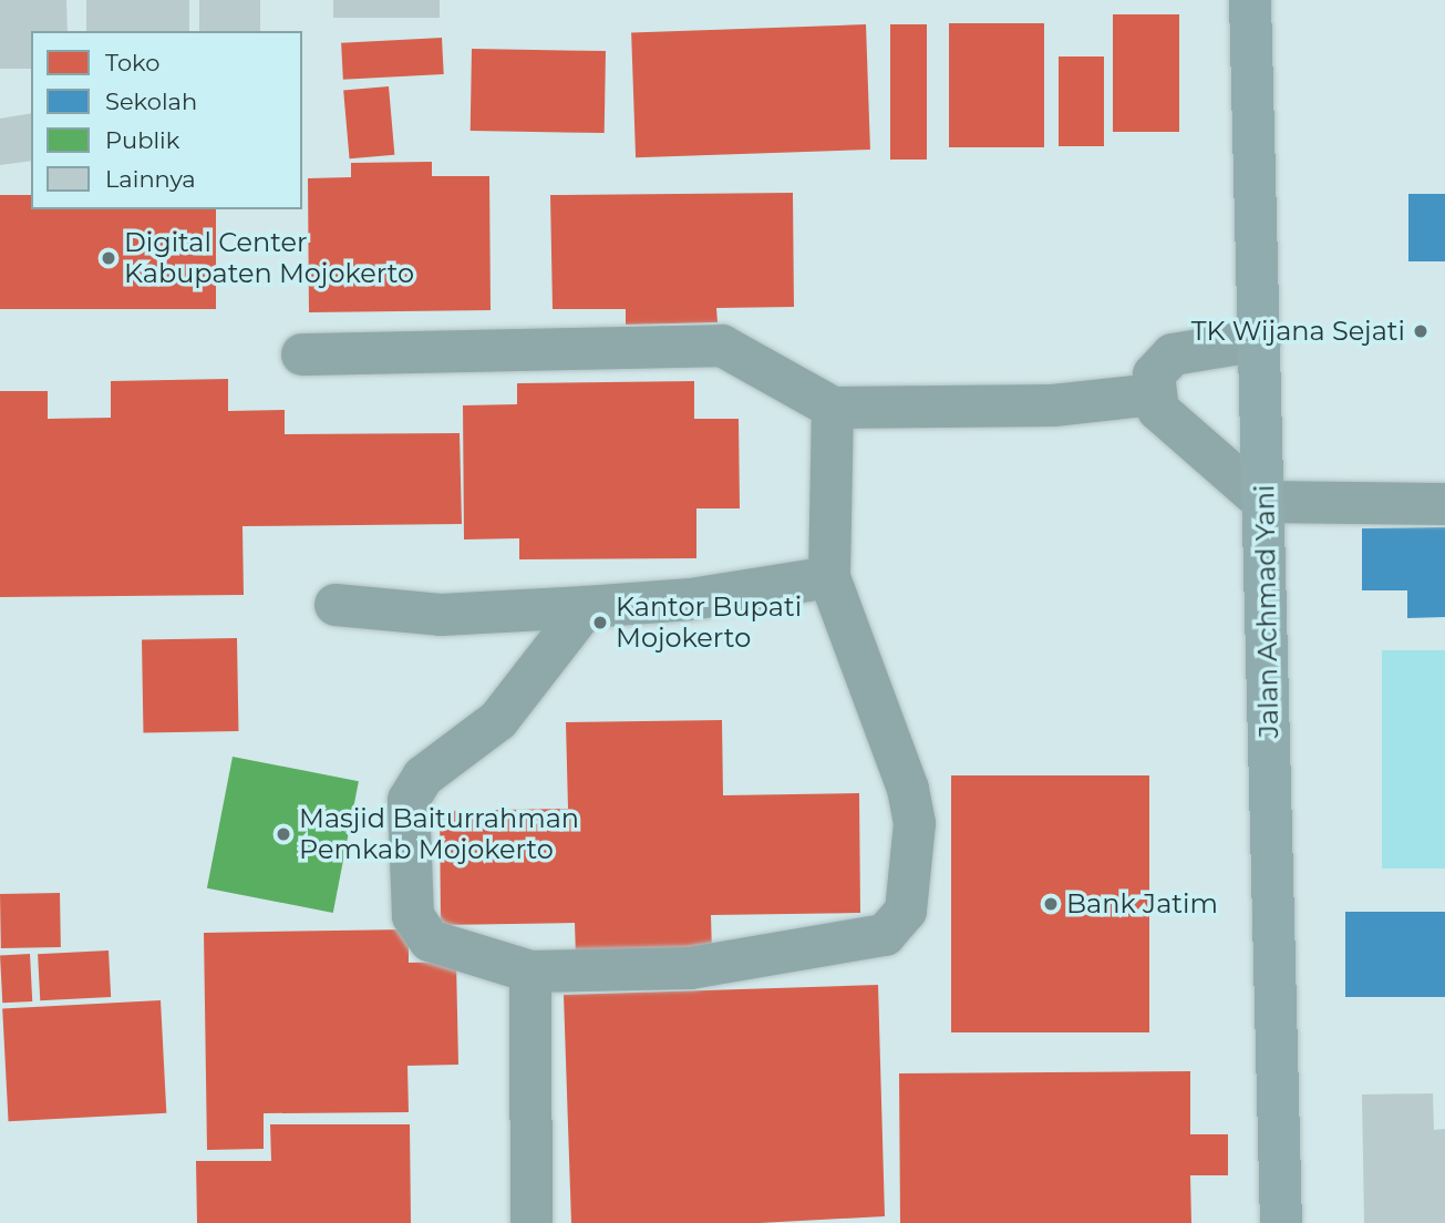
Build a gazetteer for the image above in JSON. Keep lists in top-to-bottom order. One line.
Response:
{"streets":{"main road":["Jalan Achmad Yani"]},"places":["Digital Center Kabupaten Mojokerto","TK Wijana Sejati","Kantor Bupati Mojokerto","Masjid Baiturrahman Pemkab Mojokerto","Bank Jatim"],"legend":["Toko","Sekolah","Publik","Lainnya"]}
